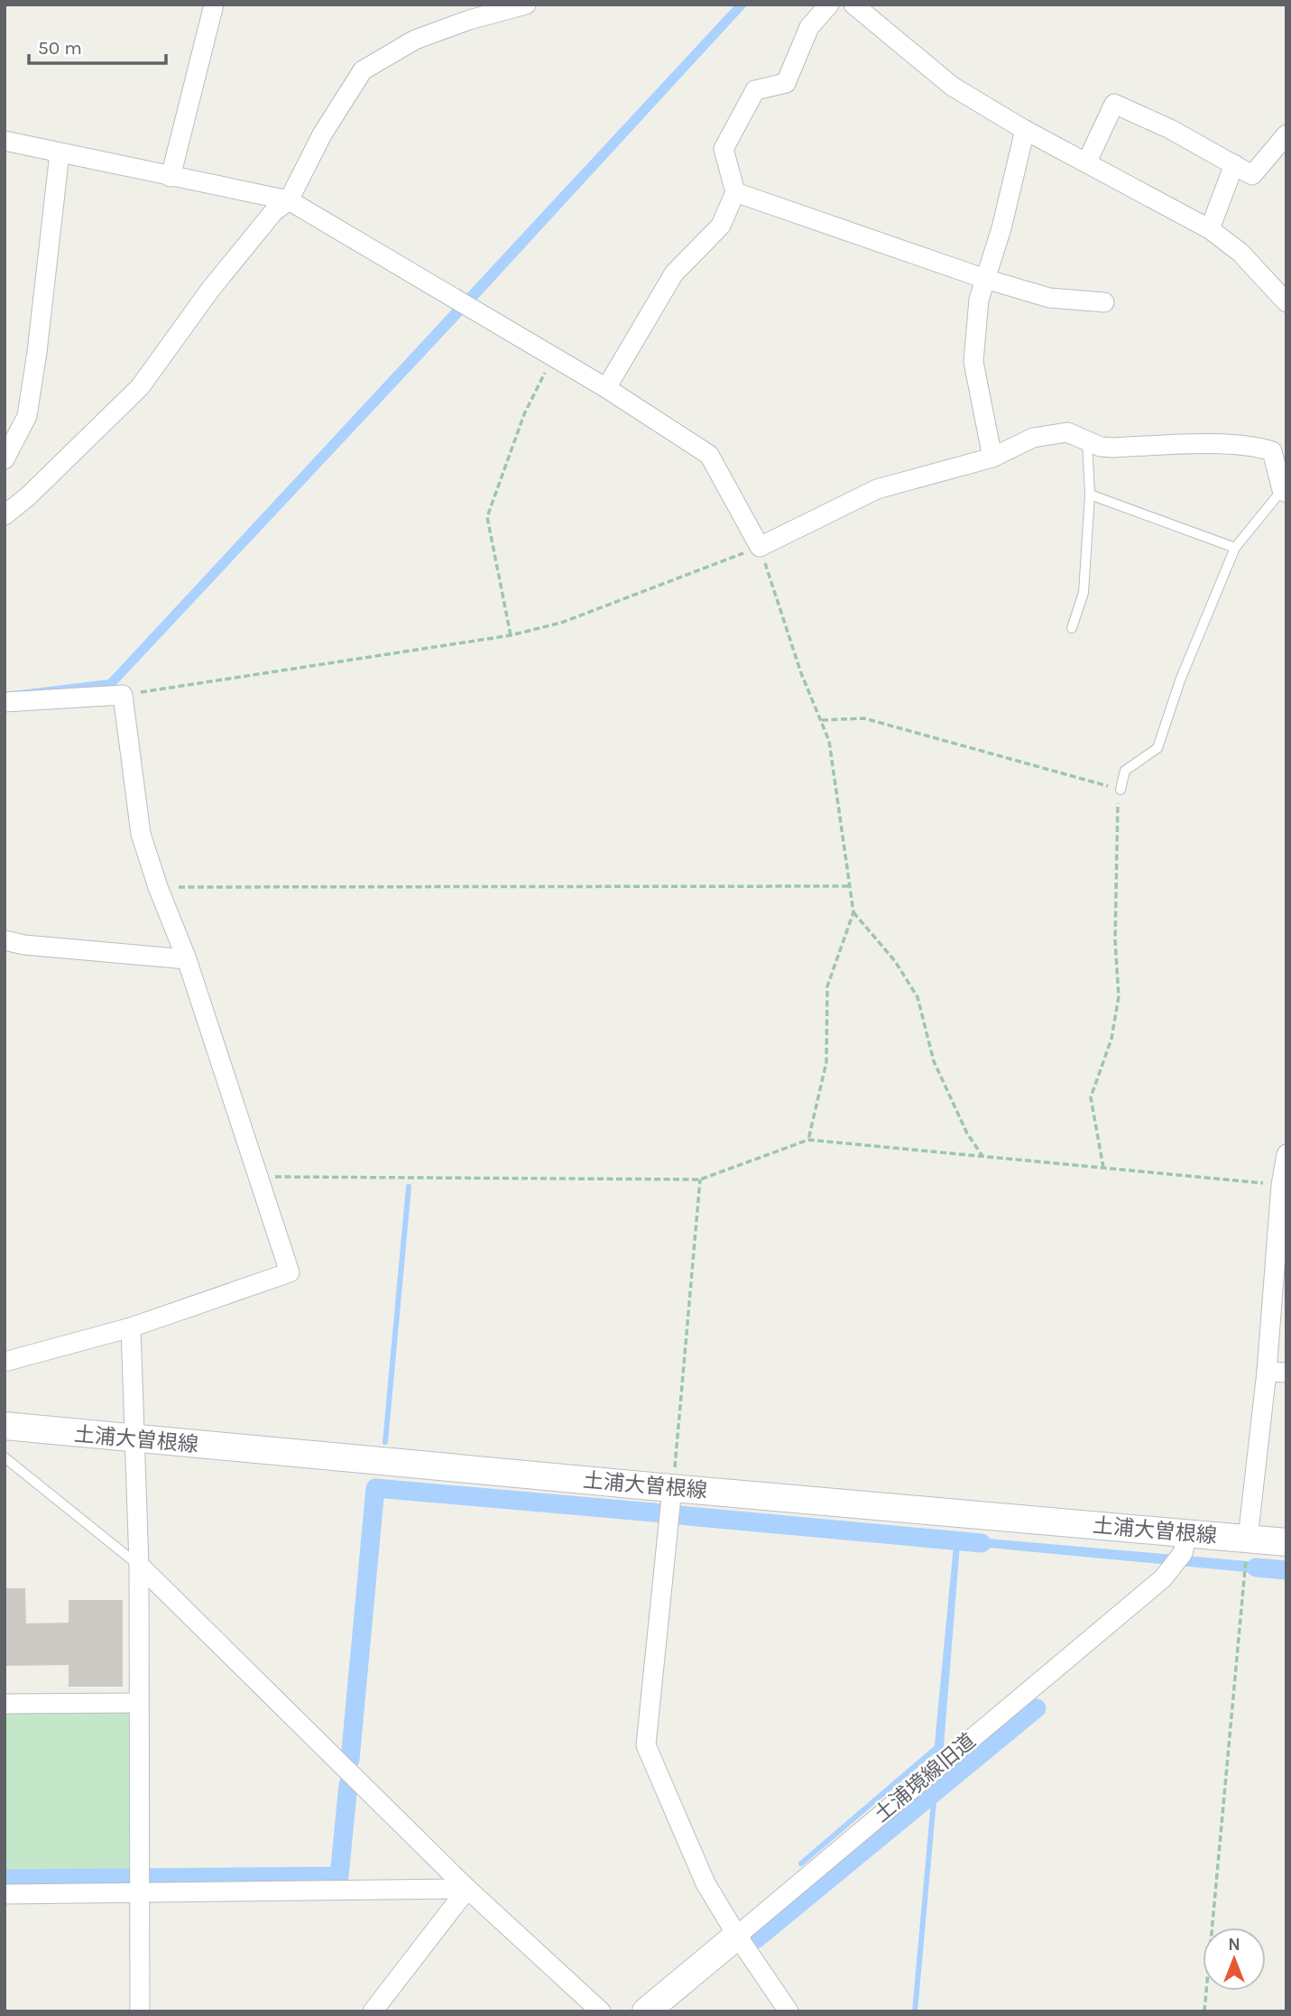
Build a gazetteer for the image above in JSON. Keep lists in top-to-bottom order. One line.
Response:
{"streets":{"main road":["土浦大曽根線","土浦境線旧道"]},"crossings":[["土浦大曽根線","土浦境線旧道"]],"scale_bar":"50 m","north":"top"}
